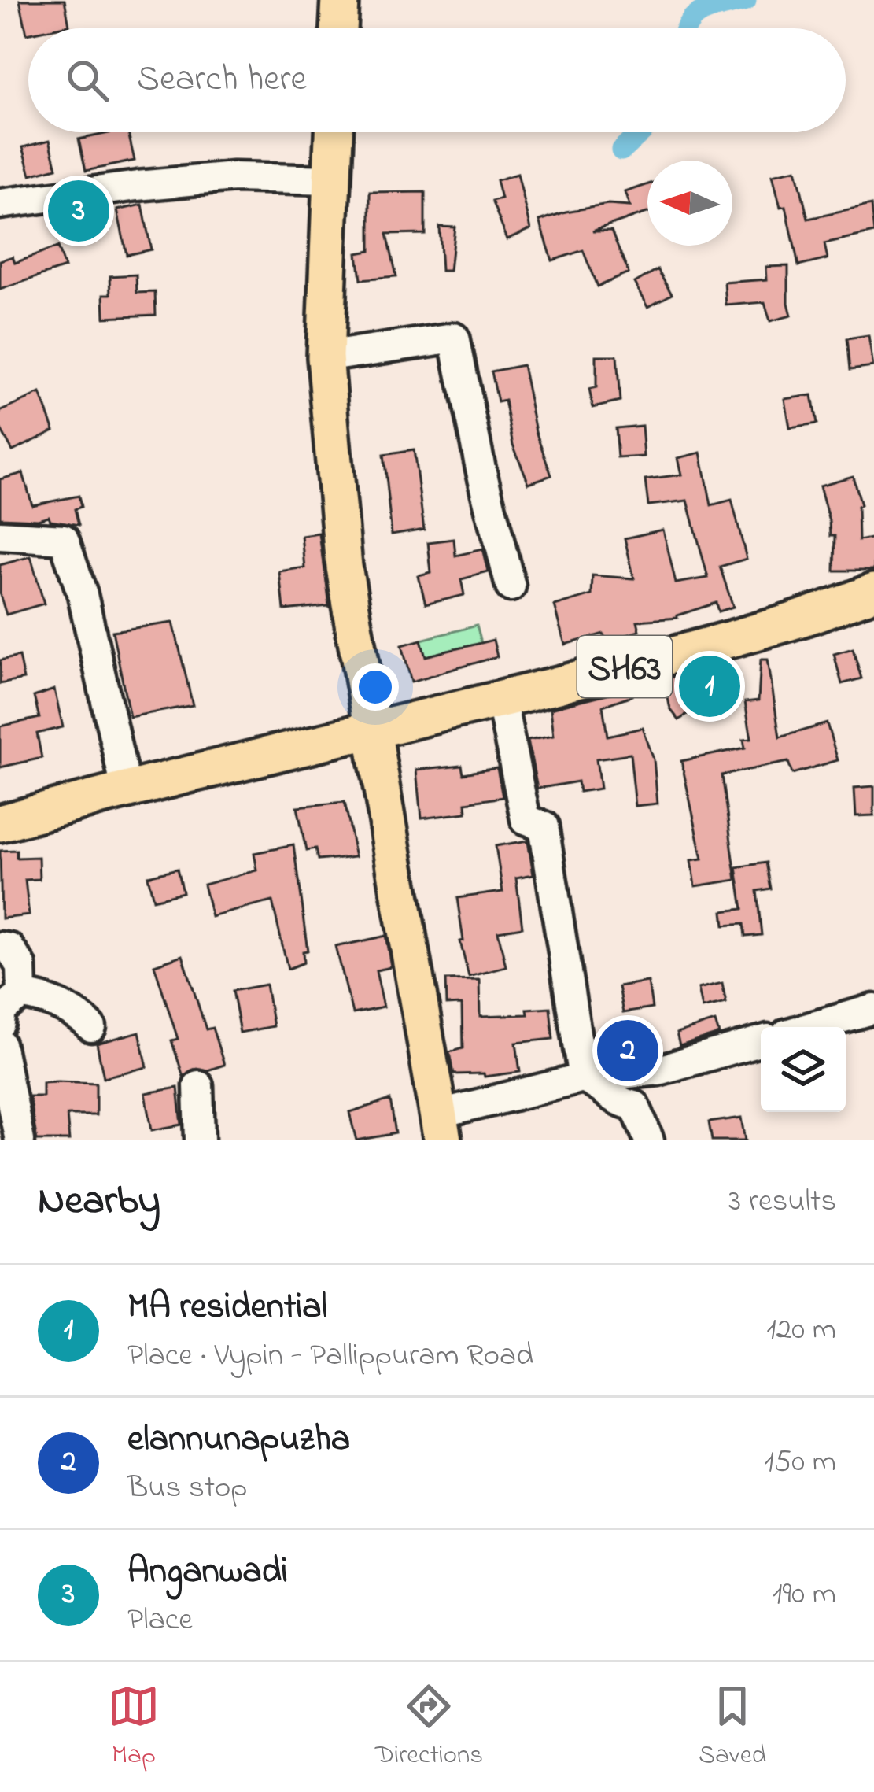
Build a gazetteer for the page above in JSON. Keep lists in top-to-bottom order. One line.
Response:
{"streets":{"main road":["SH63"]},"north":"left","page":{"search":"Search here","pins":["3","1","2"],"heading":["Nearby","3 results"],"list":[{"mark":"1","name":"MA residential","note":"Place · Vypin - Pallippuram Road","value":"120 m"},{"mark":"2","name":"elannunapuzha","note":"Bus stop","value":"150 m"},{"mark":"3","name":"Anganwadi","note":"Place","value":"190 m"}],"nav":["Map","Directions","Saved"]}}
